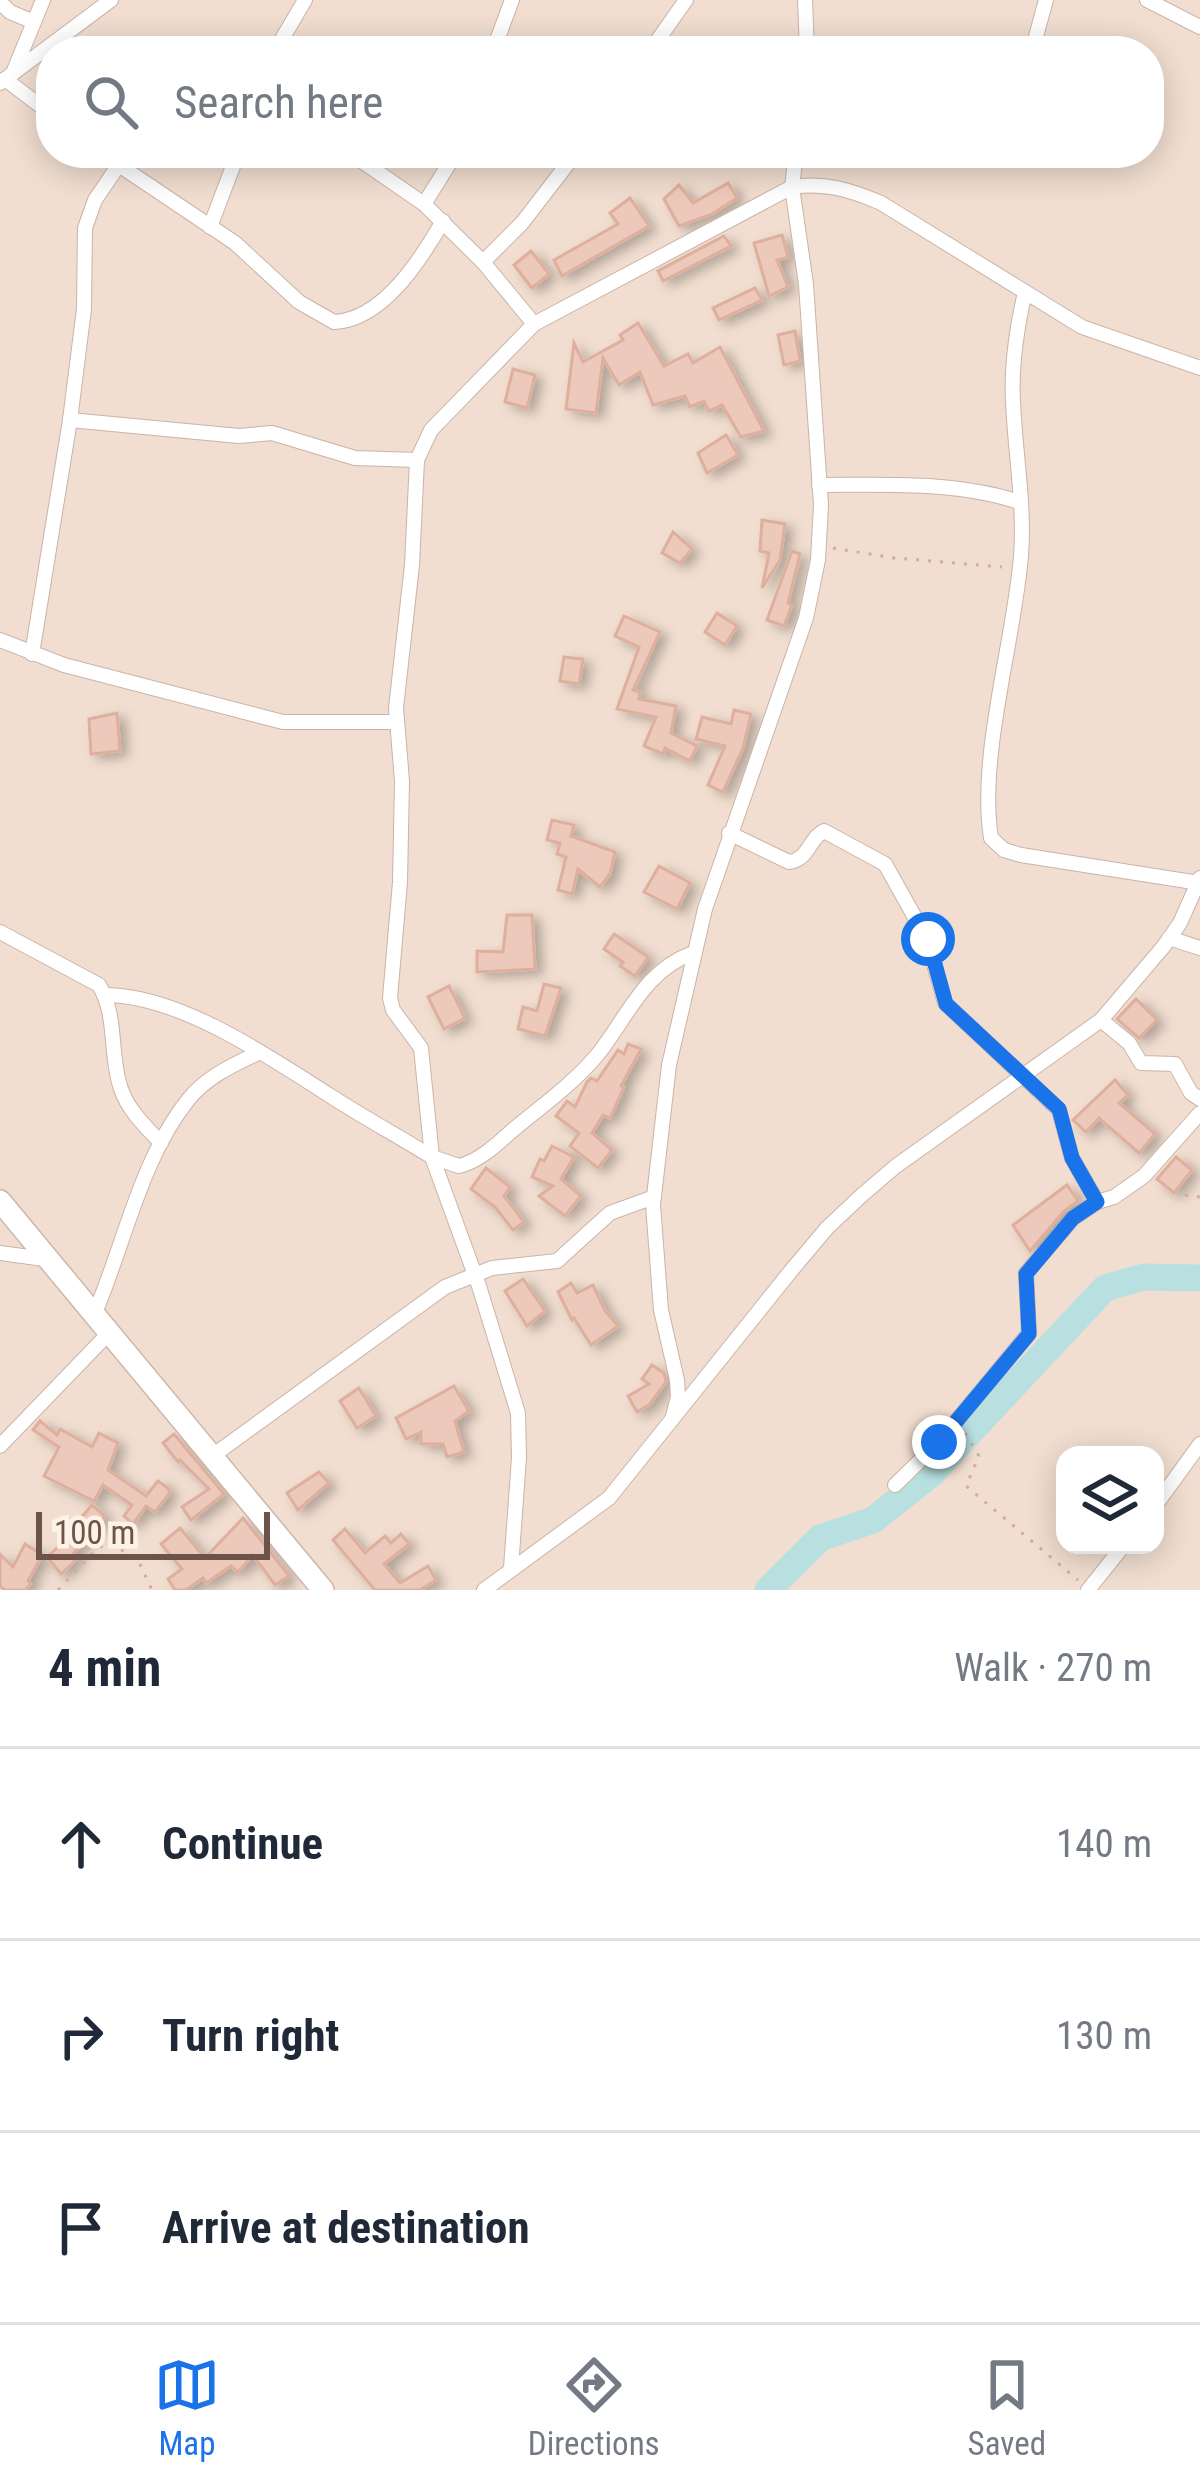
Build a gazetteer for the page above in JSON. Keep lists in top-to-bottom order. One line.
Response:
{"scale_bar":"100 m","page":{"search":"Search here","scale":"100 m","heading":["4 min","Walk · 270 m"],"list":[["Continue","140 m"],["Turn right","130 m"],"Arrive at destination"],"nav":["Map","Directions","Saved"]}}
